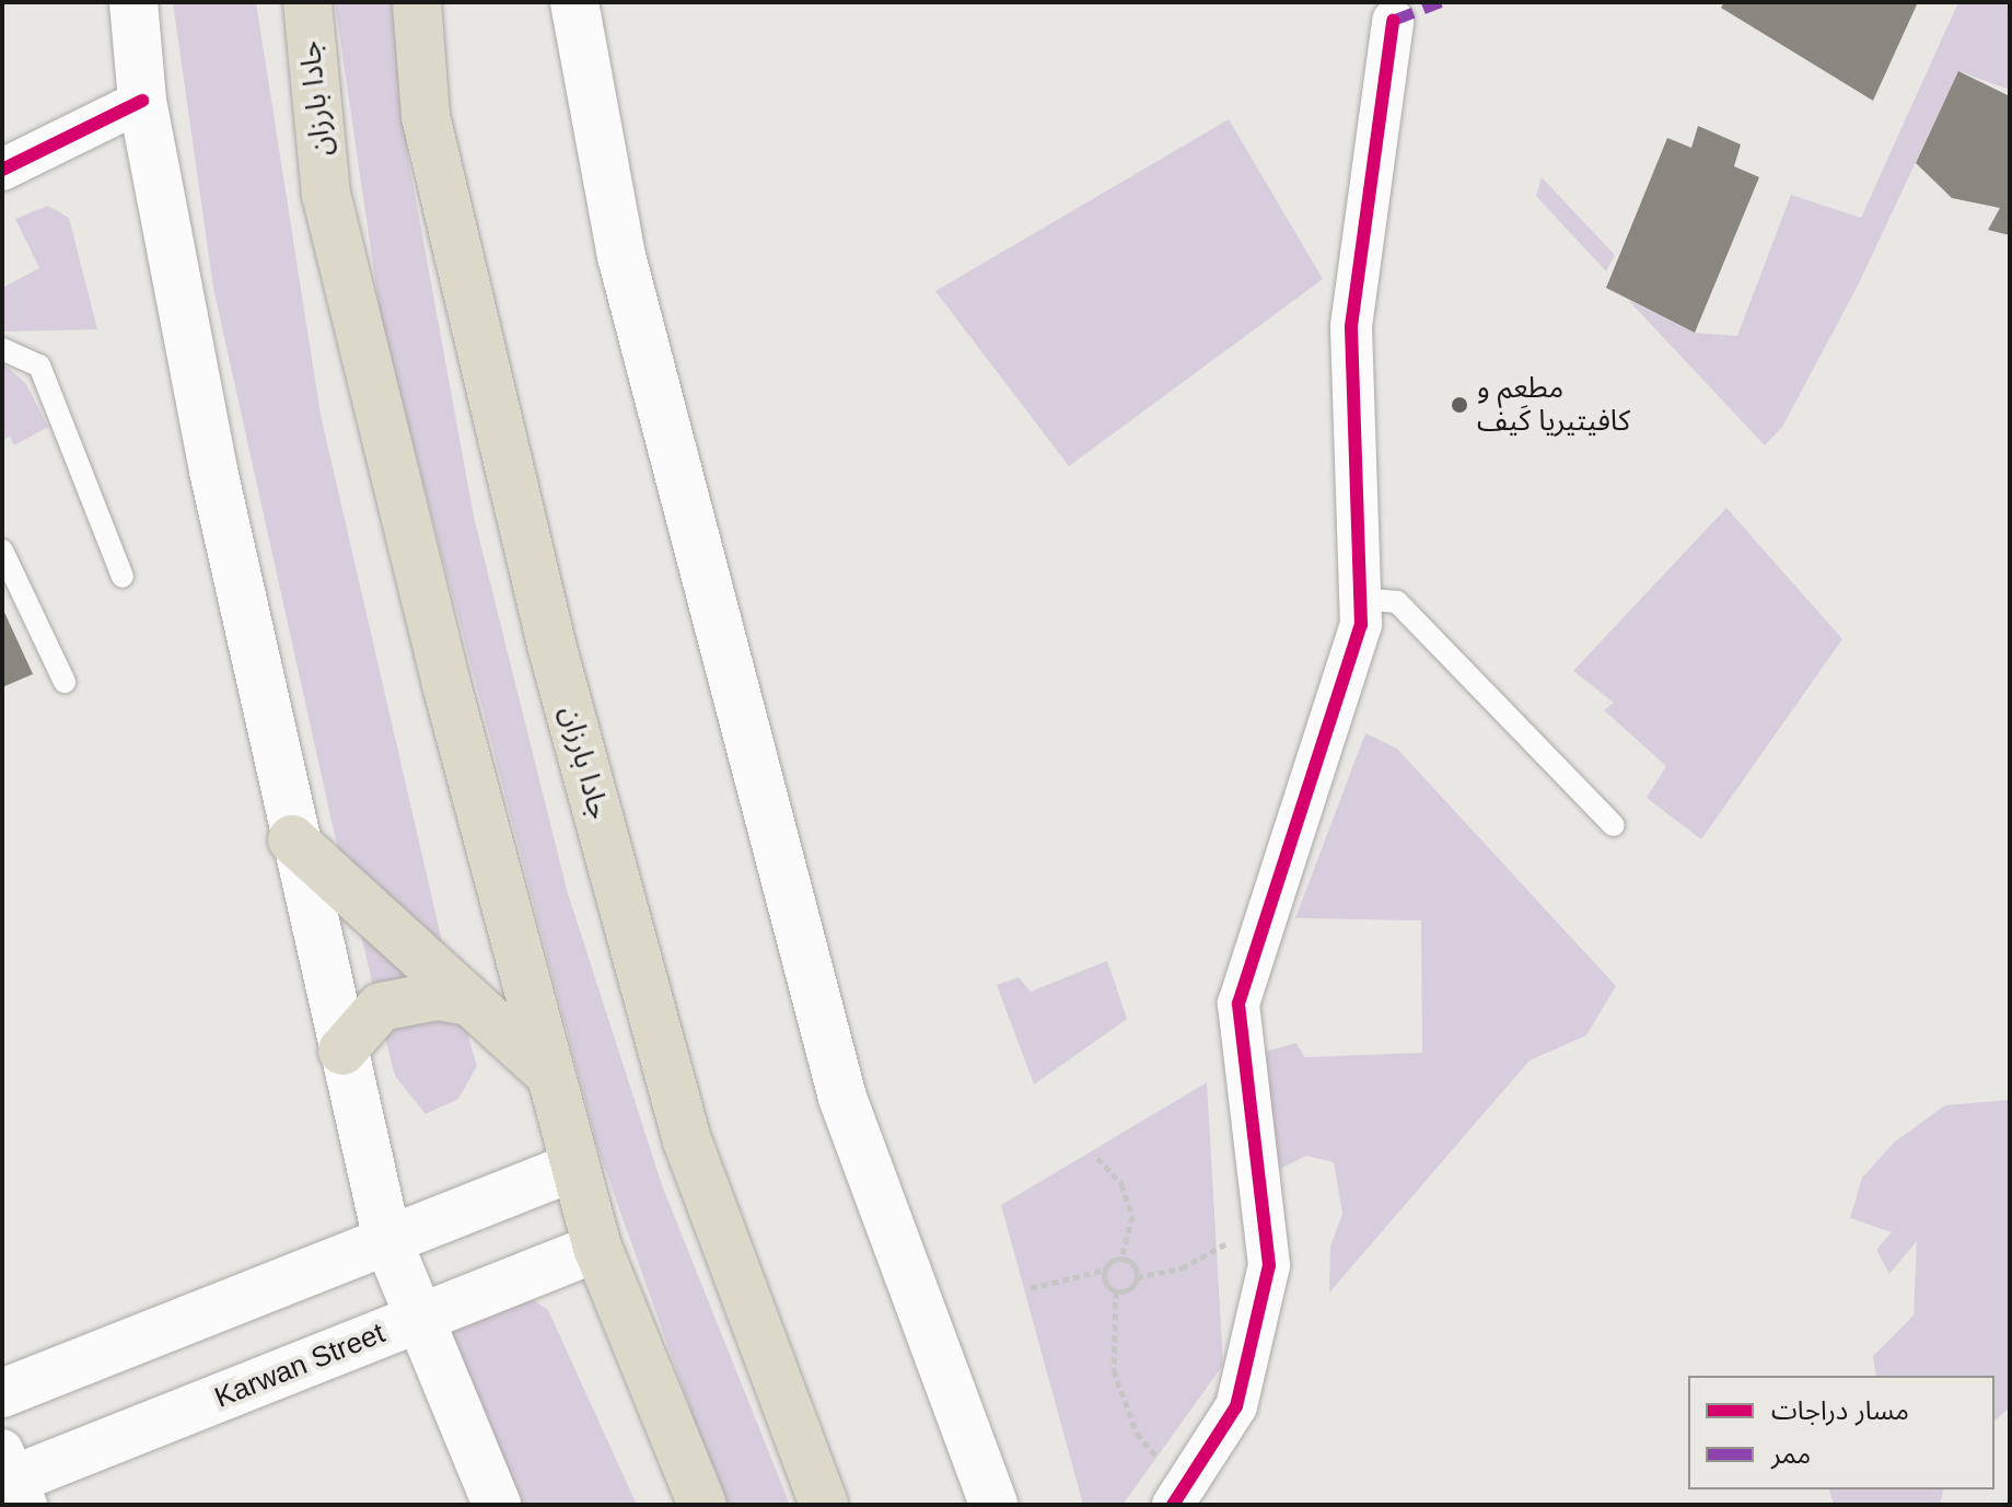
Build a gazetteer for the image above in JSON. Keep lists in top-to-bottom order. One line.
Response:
{"streets":{"highway":["جادا بارزان"],"main road":["Karwan Street"]},"crossings":[["جادا بارزان","Karwan Street"]],"places":["مطعم و كافيتيريا كَيف"],"legend":["مسار دراجات","ممر"]}
